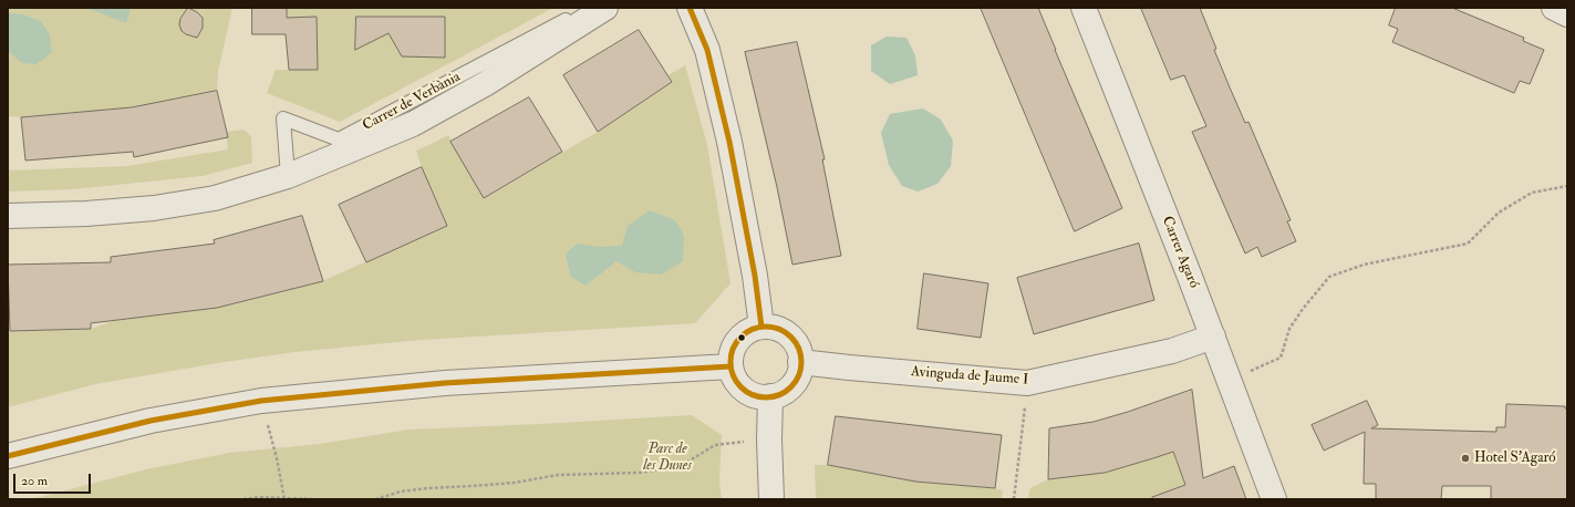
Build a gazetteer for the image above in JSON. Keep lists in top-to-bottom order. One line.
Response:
{"streets":{"street":["Carrer de Verbània","Carrer Agaró","Avinguda de Jaume I"]},"crossings":[["Carrer Agaró","Avinguda de Jaume I"]],"parks":["Parc de les Dunes"],"places":["Hotel S'Agaró"],"scale_bar":"20 m"}
